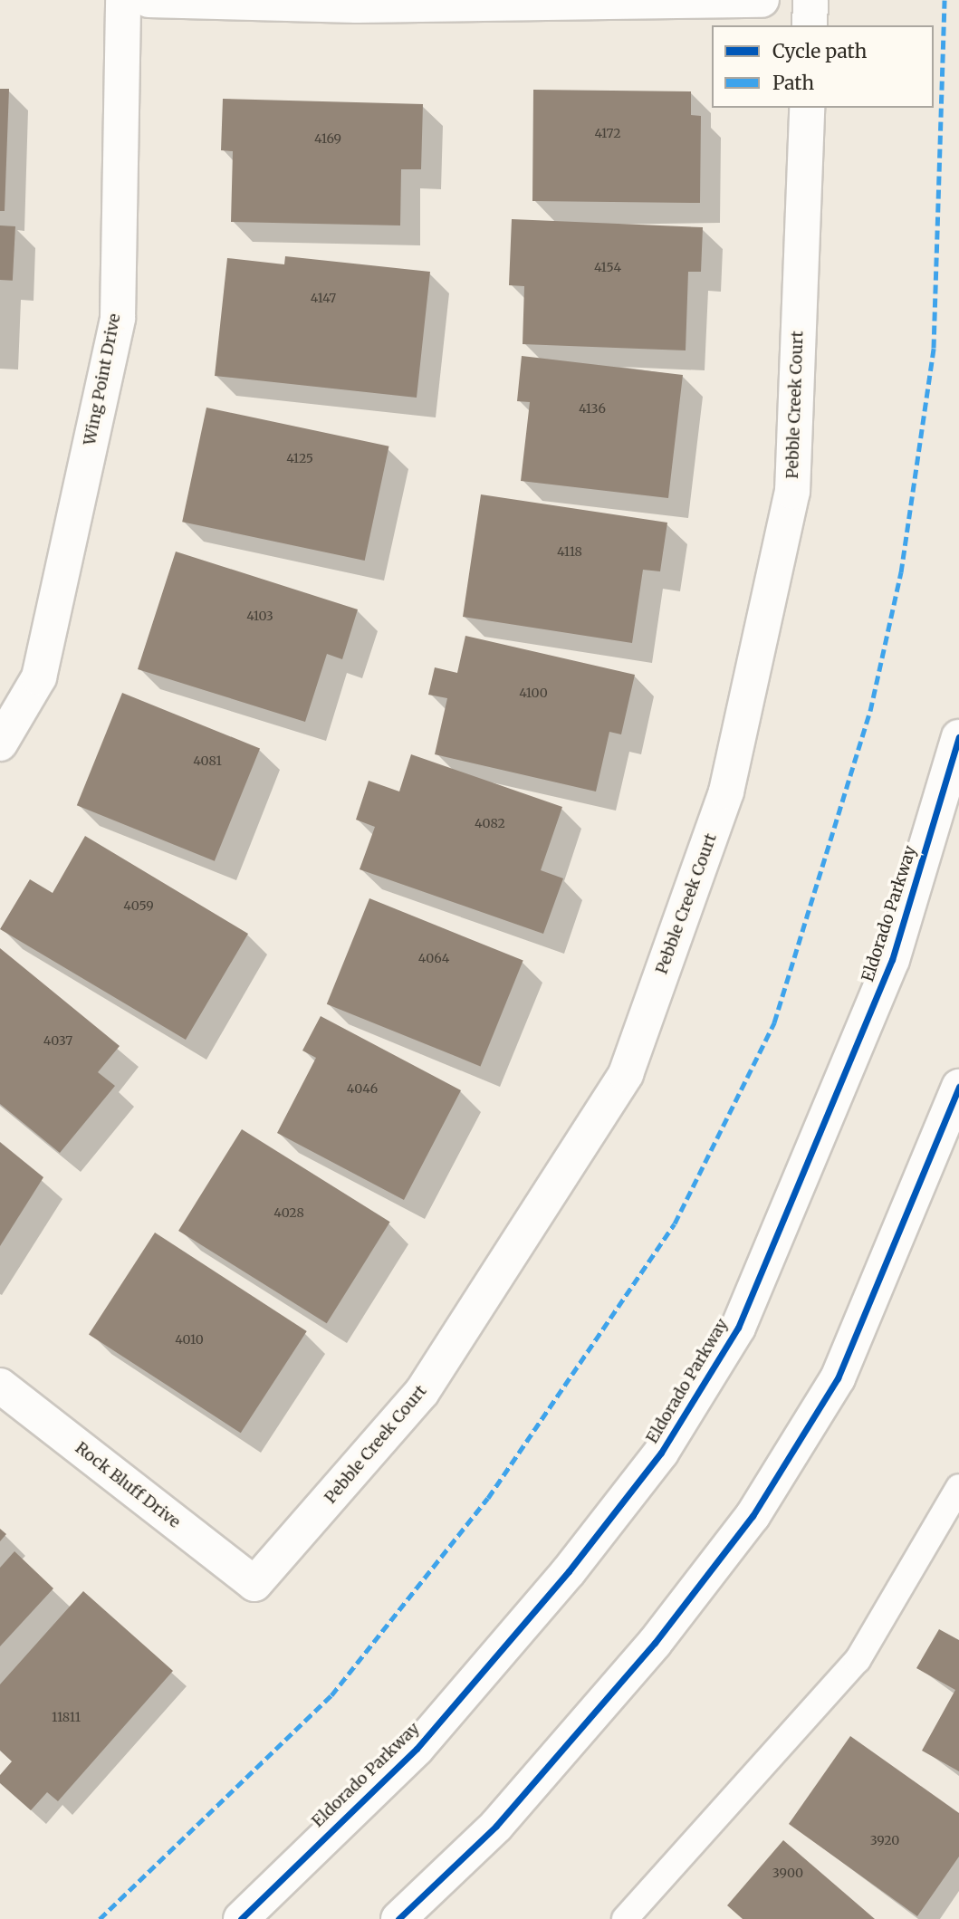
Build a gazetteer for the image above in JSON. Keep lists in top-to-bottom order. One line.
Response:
{"streets":{"street":["Wing Point Drive","Pebble Creek Court","Eldorado Parkway","Rock Bluff Drive"]},"crossings":[["Pebble Creek Court","Rock Bluff Drive"]],"house_numbers":["4172","4169","4154","4147","4136","4125","4118","4103","4100","4081","4082","4059","4064","4037","4046","4028","4010","11811","3920","3900"],"legend":["Cycle path","Path"]}
